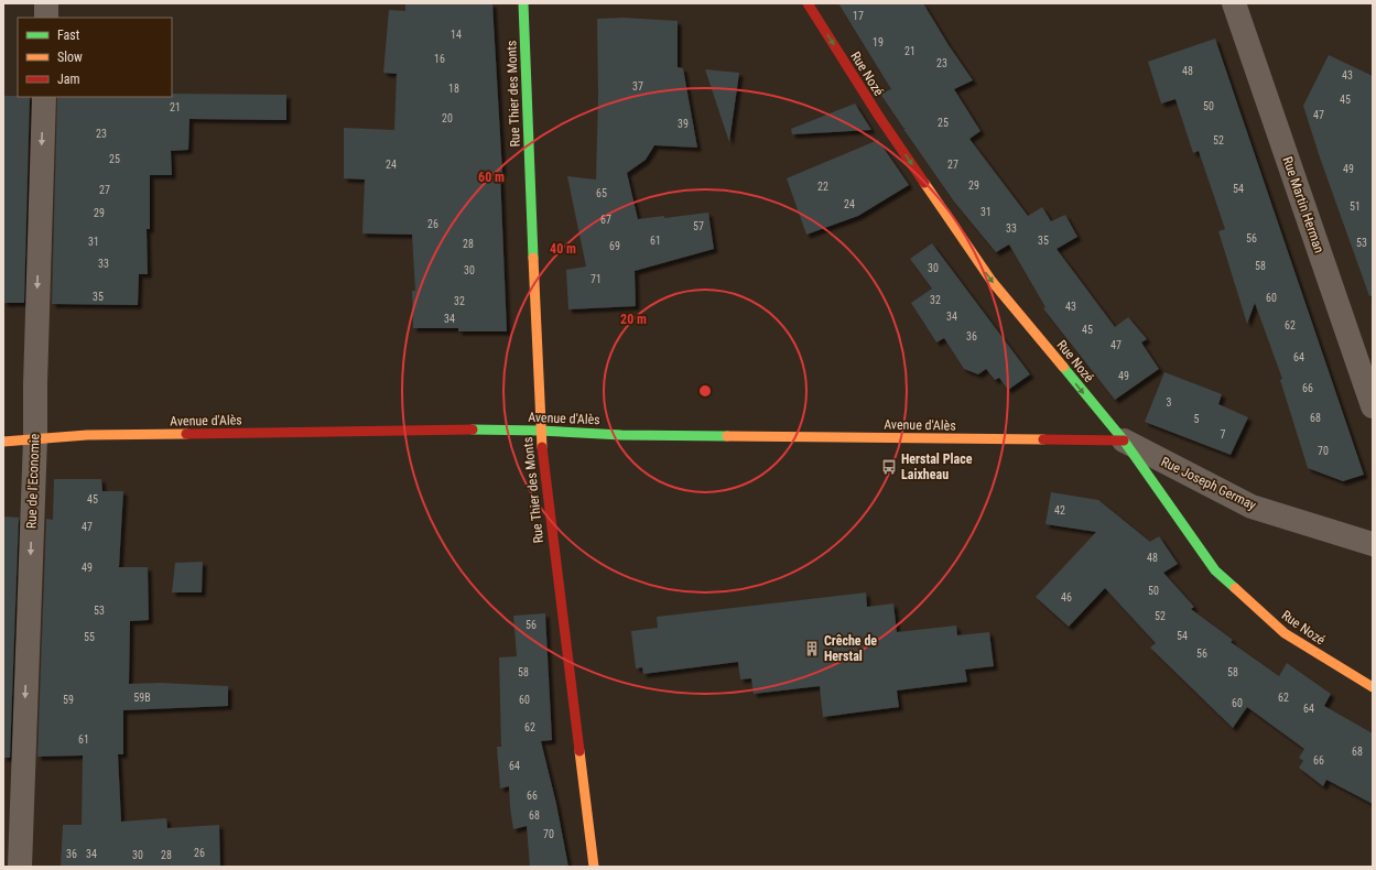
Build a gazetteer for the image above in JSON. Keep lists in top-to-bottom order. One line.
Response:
{"streets":{"street":["Rue Nozé","Rue Thier des Monts","Rue Martin Herman","Avenue d'Alès","Rue de l'Economie","Rue Joseph Germay"]},"crossings":[["Rue Nozé","Avenue d'Alès"],["Rue Nozé","Rue Joseph Germay"],["Rue Thier des Monts","Avenue d'Alès"],["Avenue d'Alès","Rue de l'Economie"],["Avenue d'Alès","Rue Joseph Germay"]],"one_way":["Rue Nozé","Rue de l'Economie"],"places":{"bus stop":["Herstal Place Laixheau"],"building":["Crêche de Herstal"]},"house_numbers":["17","14","19","21","16","23","48","43","37","18","45","50","21","47","20","25","39","23","52","25","24","27","49","29","22","54","27","65","24","51","31","29","67","26","57","33","56","61","35","31","53","28","69","33","58","30","30","71","35","60","32","32","43","34","34","62","45","36","47","64","49","66","3","68","5","7","70","45","42","47","48","49","50","46","53","52","56","54","55","56","58","58","59B","62","59","60","60","64","62","61","68","66","64","66","68","70","26","36","34","30","28"],"legend":["Fast","Slow","Jam"],"rings":["60 m","40 m","20 m"]}
